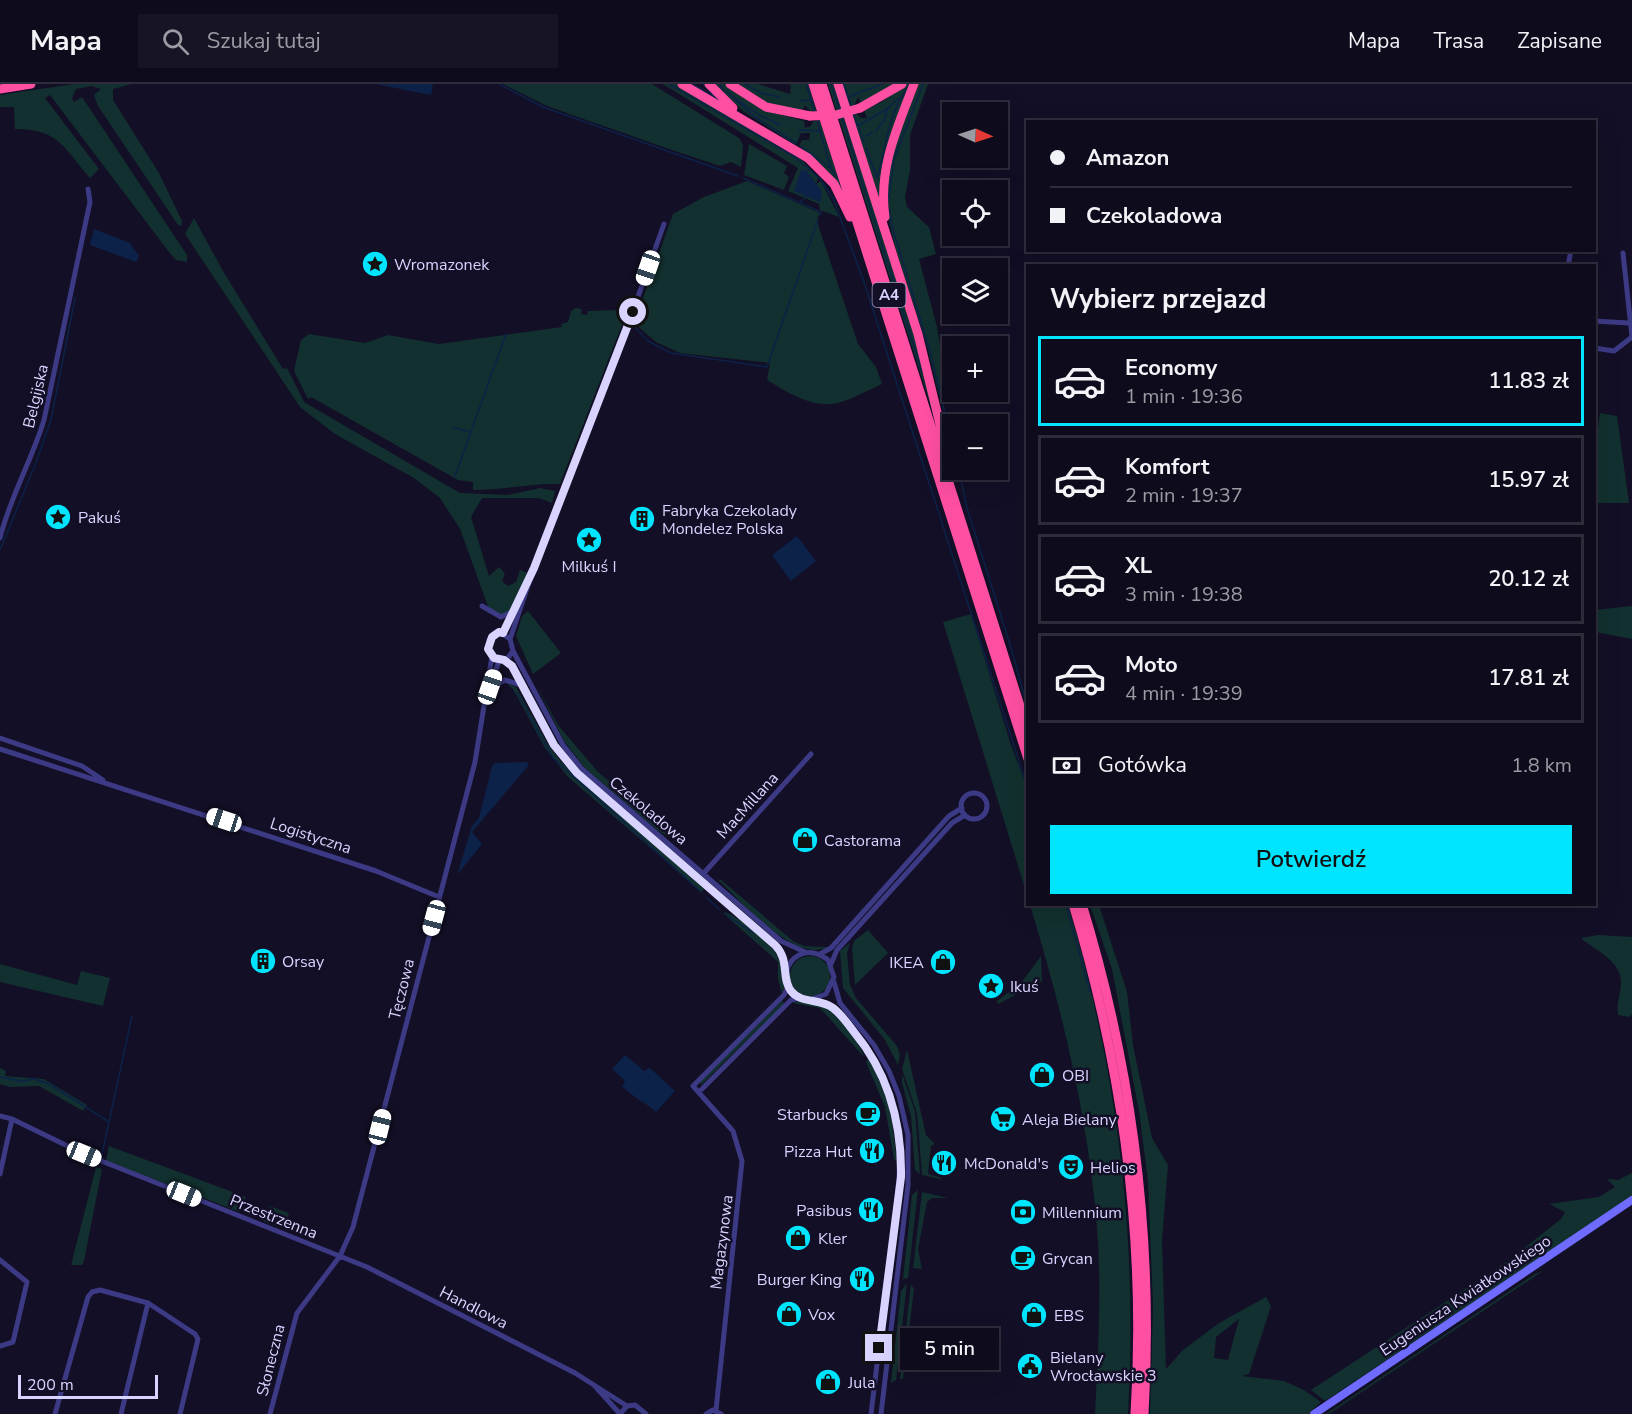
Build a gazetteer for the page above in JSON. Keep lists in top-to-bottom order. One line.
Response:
{"streets":{"highway":["A4"],"main road":["Eugeniusza Kwiatkowskiego"],"street":["Belgijska","MacMillana","Czekoladowa","Logistyczna","Tęczowa","Przestrzenna","Magazynowa","Handlowa","Słoneczna"]},"crossings":[["MacMillana","Czekoladowa"],["Czekoladowa","Tęczowa"],["Czekoladowa","Magazynowa"],["Logistyczna","Tęczowa"],["Tęczowa","Przestrzenna"],["Tęczowa","Handlowa"],["Tęczowa","Słoneczna"],["Przestrzenna","Handlowa"]],"places":{"place":["Wromazonek","Pakuś","Milkuś I","Ikuś"],"building":["Fabryka Czekolady Mondelez Polska","Orsay"],"shop":["Castorama","IKEA","OBI","Kler","Vox","EBS","Jula"],"cafe":["Starbucks","Grycan"],"supermarket":["Aleja Bielany"],"restaurant":["Pizza Hut","McDonald's","Pasibus","Burger King"],"theatre":["Helios"],"bank":["Millennium"],"public building":["Bielany Wrocławskie 3"]},"scale_bar":"200 m","north":"right","page":{"header":"Mapa","search":"Szukaj tutaj","nav":["Mapa","Trasa","Zapisane"],"map_buttons":["+","−"],"banner":["Amazon","Czekoladowa"],"heading":"Wybierz przejazd","list":[{"name":"Economy","note":"1 min · 19:36","value":"11.83 zł"},{"name":"Komfort","note":"2 min · 19:37","value":"15.97 zł"},{"name":"XL","note":"3 min · 19:38","value":"20.12 zł"},{"name":"Moto","note":"4 min · 19:39","value":"17.81 zł"}],"pay":["Gotówka","1.8 km"],"buttons":"Potwierdź","bubble":"5 min","scale":"200 m"}}
